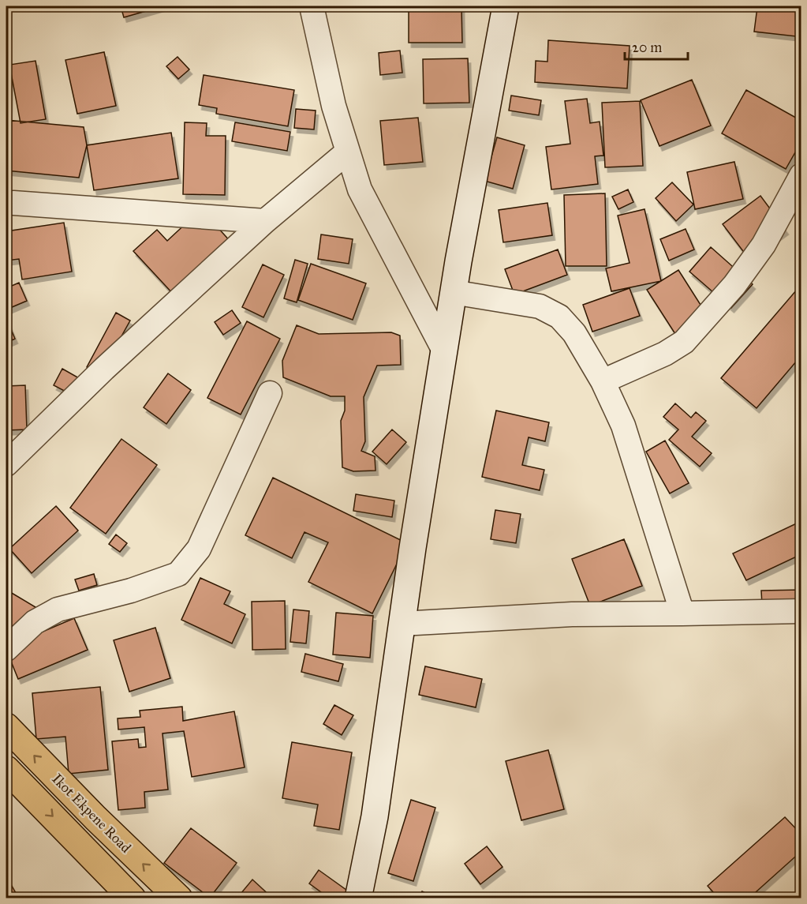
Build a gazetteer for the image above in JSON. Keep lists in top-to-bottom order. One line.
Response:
{"streets":{"highway":["Ikot Ekpene Road"]},"scale_bar":"20 m"}
